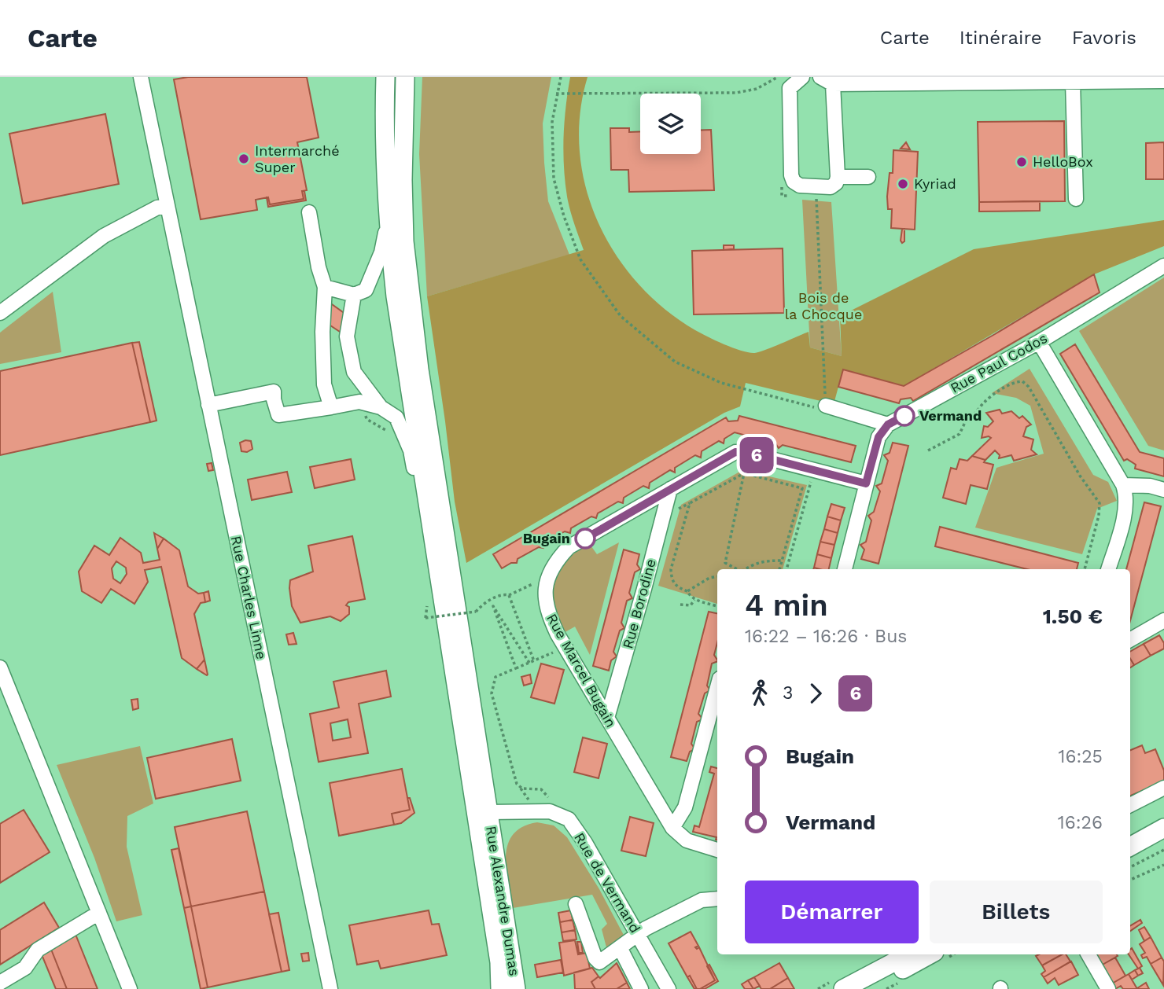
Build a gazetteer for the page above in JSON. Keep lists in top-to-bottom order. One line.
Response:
{"streets":{"main road":["Rue Alexandre Dumas"],"street":["Rue Paul Codos","Rue Charles Linne","Rue Borodine","Rue Marcel Bugain","Rue de Vermand"]},"crossings":[["Rue Borodine","Rue Marcel Bugain"],["Rue de Vermand","Rue Alexandre Dumas"]],"parks":["Bois de la Chocque"],"places":["Intermarché Super","HelloBox","Kyriad","Vermand","Bugain"],"lines":["bus line 6"],"page":{"header":"Carte","nav":["Carte","Itinéraire","Favoris"],"on_map":"6","heading":["4 min","16:22 – 16:26 · Bus","1.50 €"],"legs":["3","6"],"list":[{"name":"Bugain","value":"16:25"},{"name":"Vermand","value":"16:26"}],"buttons":["Démarrer","Billets"]}}
